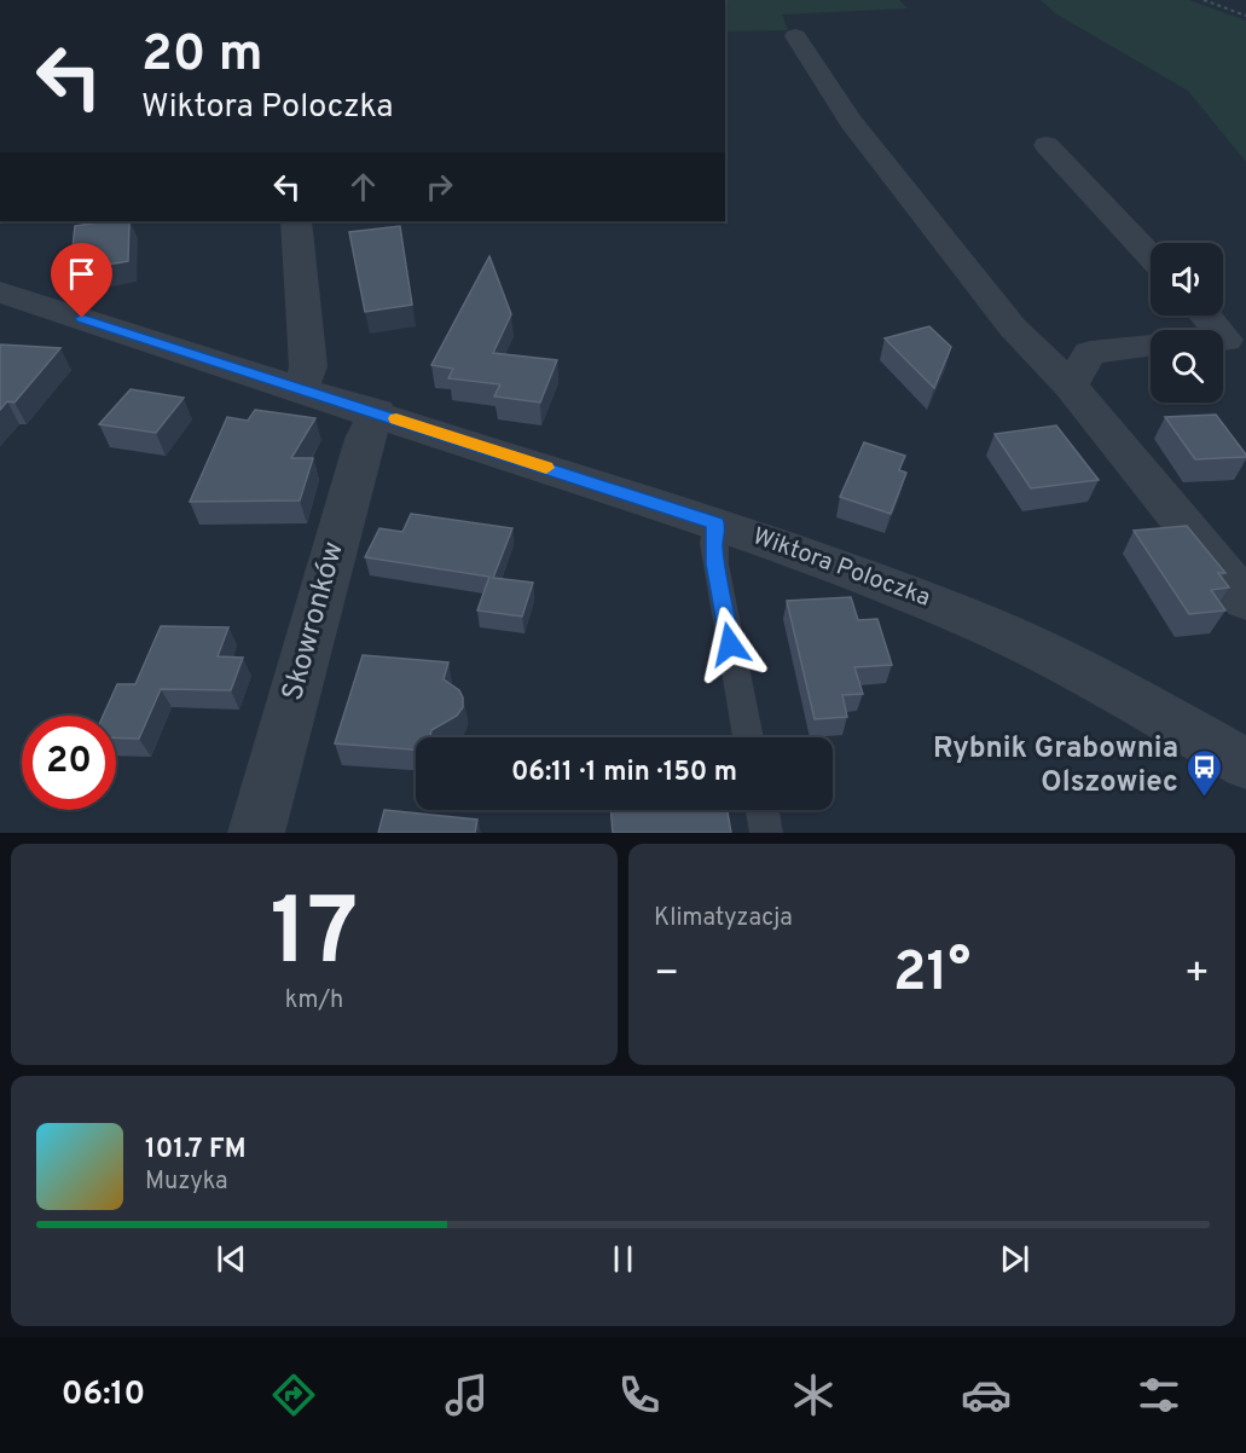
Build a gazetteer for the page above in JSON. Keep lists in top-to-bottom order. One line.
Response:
{"streets":{"street":["Wiktora Poloczka","Skowronków"]},"crossings":[["Wiktora Poloczka","Skowronków"]],"places":{"bus stop":["Rybnik Grabownia Olszowiec"]},"page":{"turn":["20 m","Wiktora Poloczka"],"limit":"20","trip":"06:11 · 1 min · 150 m","tile":[["17","km/h"],"Klimatyzacja"],"heat":["−","21°","+"],"song":["101.7 FM","Muzyka"],"tabs":"06:10"}}
